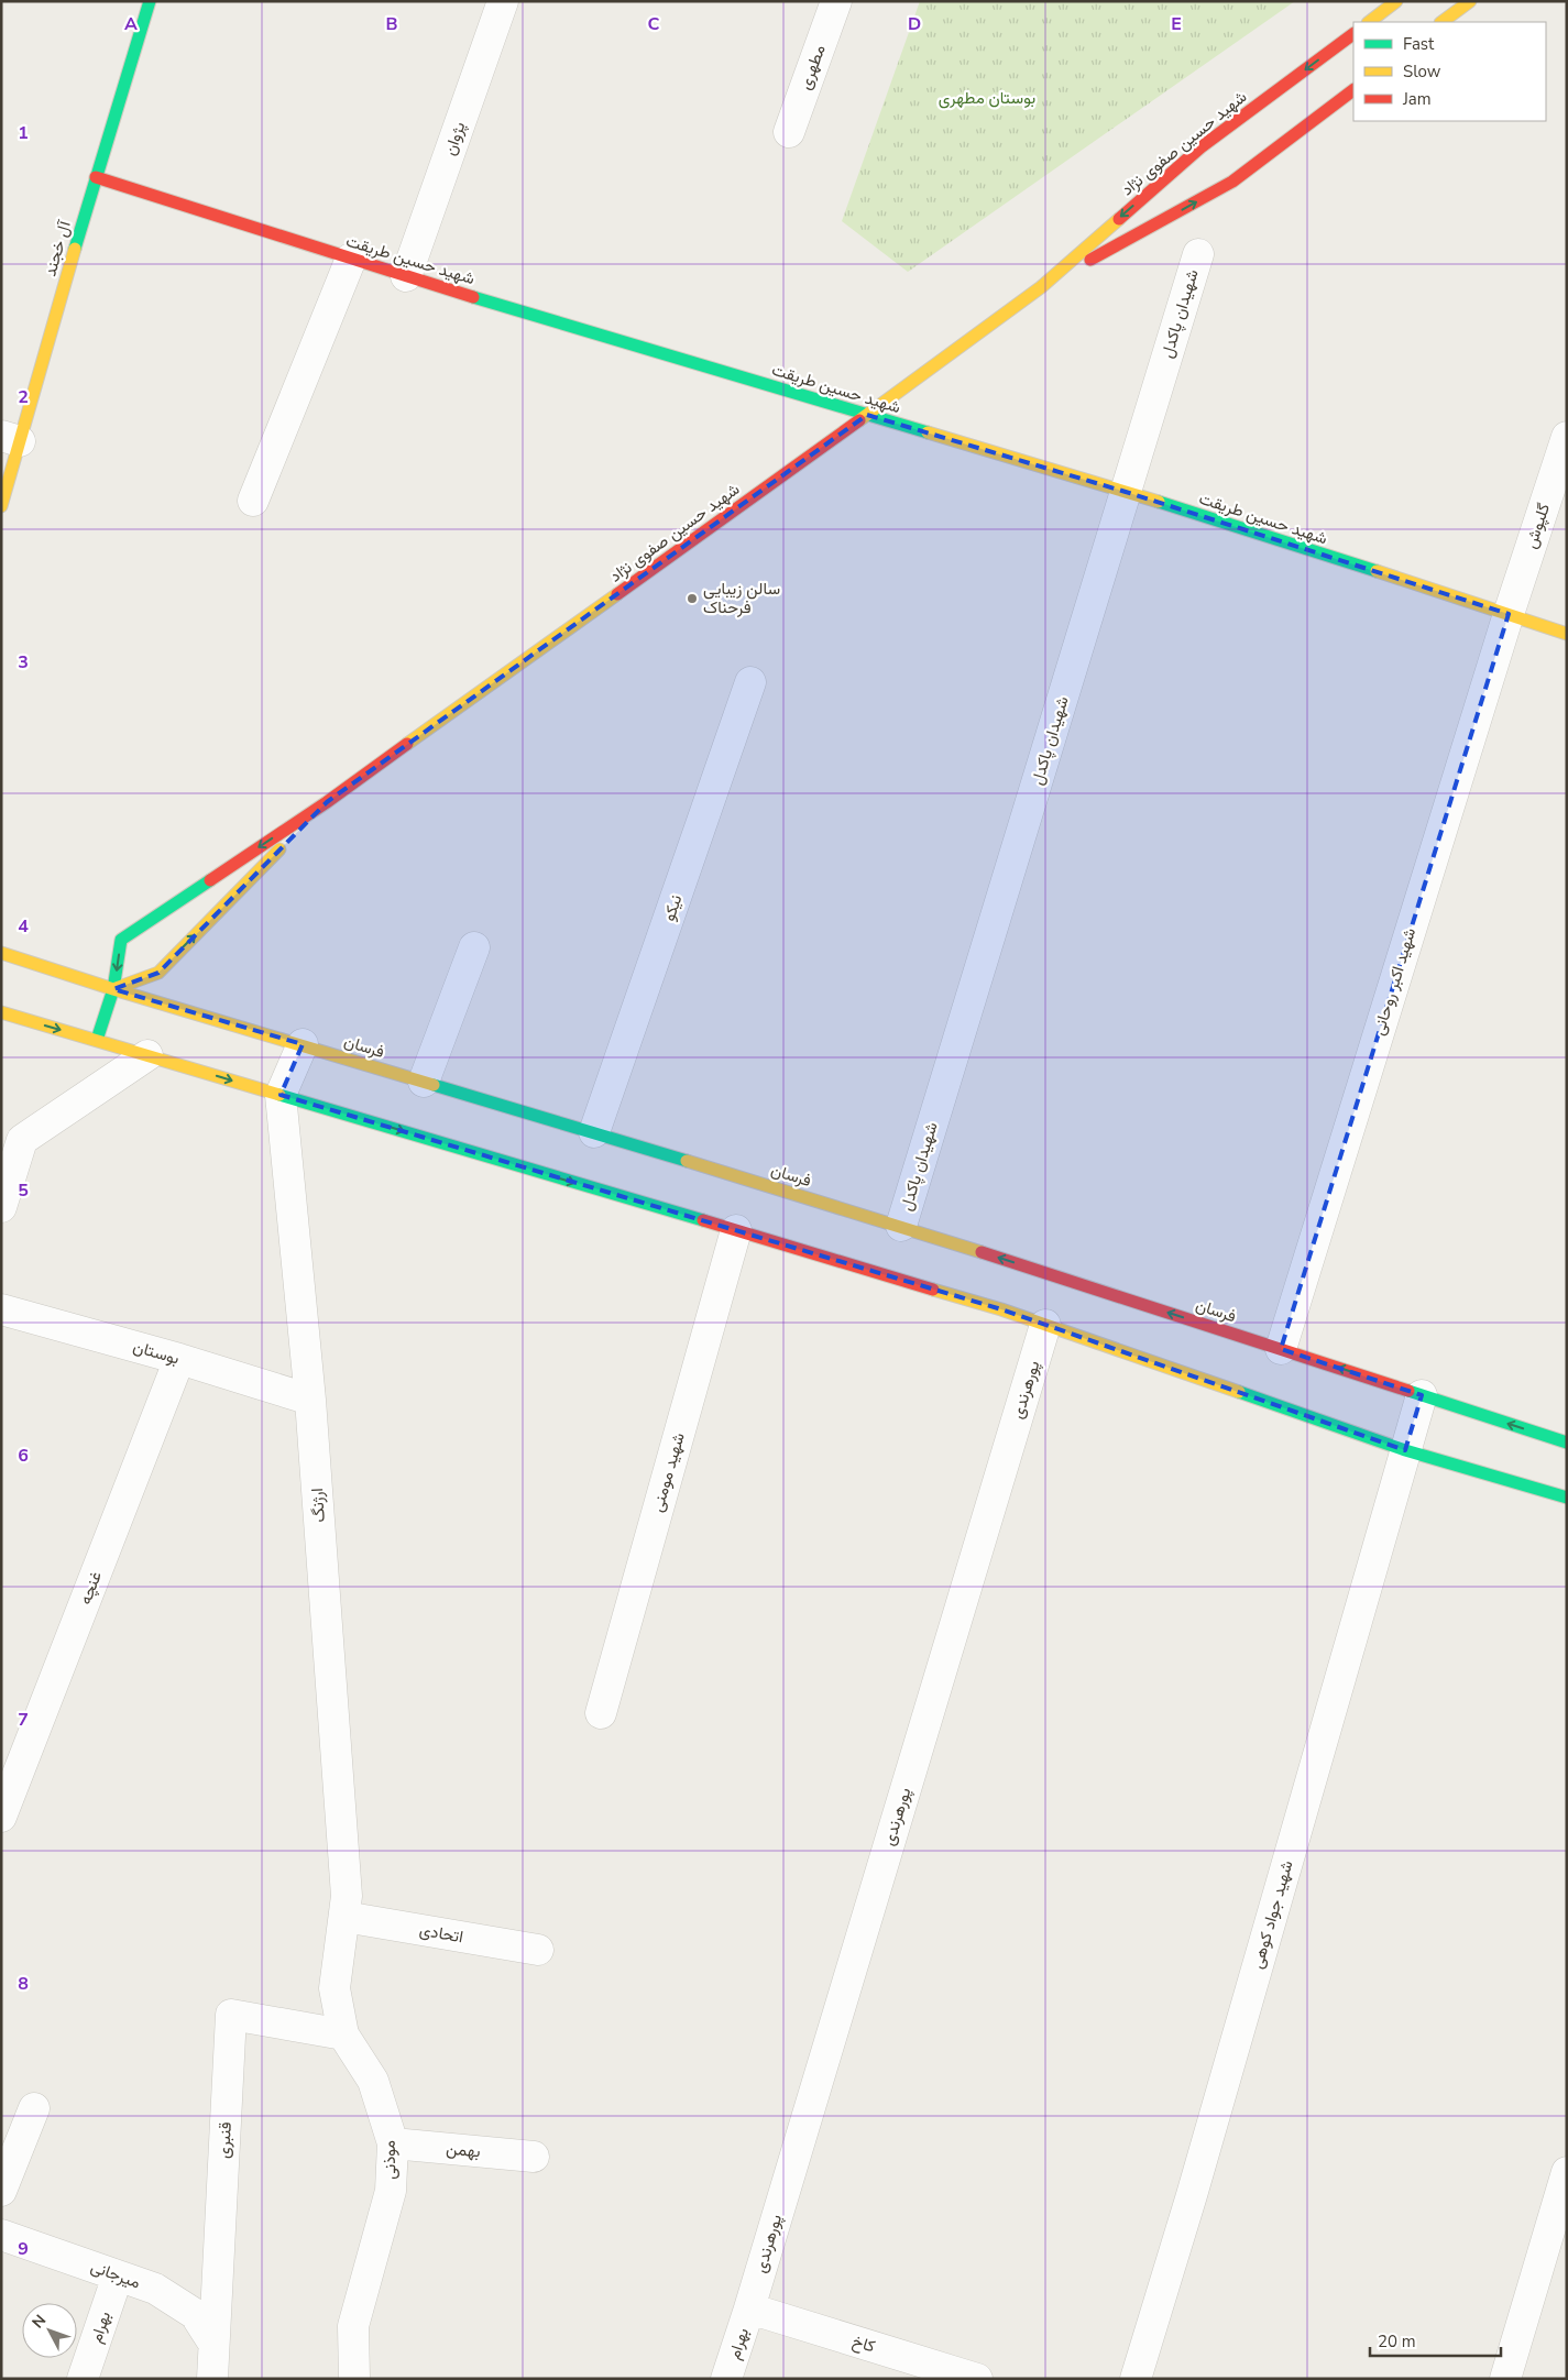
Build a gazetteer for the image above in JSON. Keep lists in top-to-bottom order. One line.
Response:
{"streets":{"street":["مطهری","پژوان","شهید حسین صفوی نژاد","آل خجند","شهید حسین طریقت","شهیدان پاکدل","گلپوش","نیکو","شهید اکبر روحانی","فرسان","بوستان","پورهرندی","شهید مومنی","ارژنگ","غنچه","شهید جواد کوهی","اتحادی","قنبری","بهمن","موذنی","میرجانی","بهرام","کاخ"]},"crossings":[["پژوان","شهید حسین طریقت"],["شهید حسین صفوی نژاد","شهید حسین طریقت"],["آل خجند","شهید حسین طریقت"],["شهید حسین طریقت","شهیدان پاکدل"],["شهید حسین طریقت","گلپوش"],["شهید حسین طریقت","شهید اکبر روحانی"],["شهیدان پاکدل","فرسان"],["گلپوش","شهید اکبر روحانی"],["نیکو","فرسان"],["شهید اکبر روحانی","فرسان"],["فرسان","شهید جواد کوهی"],["بوستان","ارژنگ"],["بوستان","غنچه"],["پورهرندی","بهرام"],["پورهرندی","کاخ"],["ارژنگ","اتحادی"],["ارژنگ","موذنی"],["اتحادی","موذنی"],["قنبری","موذنی"],["قنبری","میرجانی"],["بهمن","موذنی"],["میرجانی","بهرام"],["بهرام","کاخ"]],"parks":["بوستان مطهری"],"places":["سالن زیبایی فرحناک"],"legend":["Fast","Slow","Jam"],"scale_bar":"20 m","north":"top left","grid":{"columns":["A","B","C","D","E"],"rows":["1","2","3","4","5","6","7","8","9"]}}
